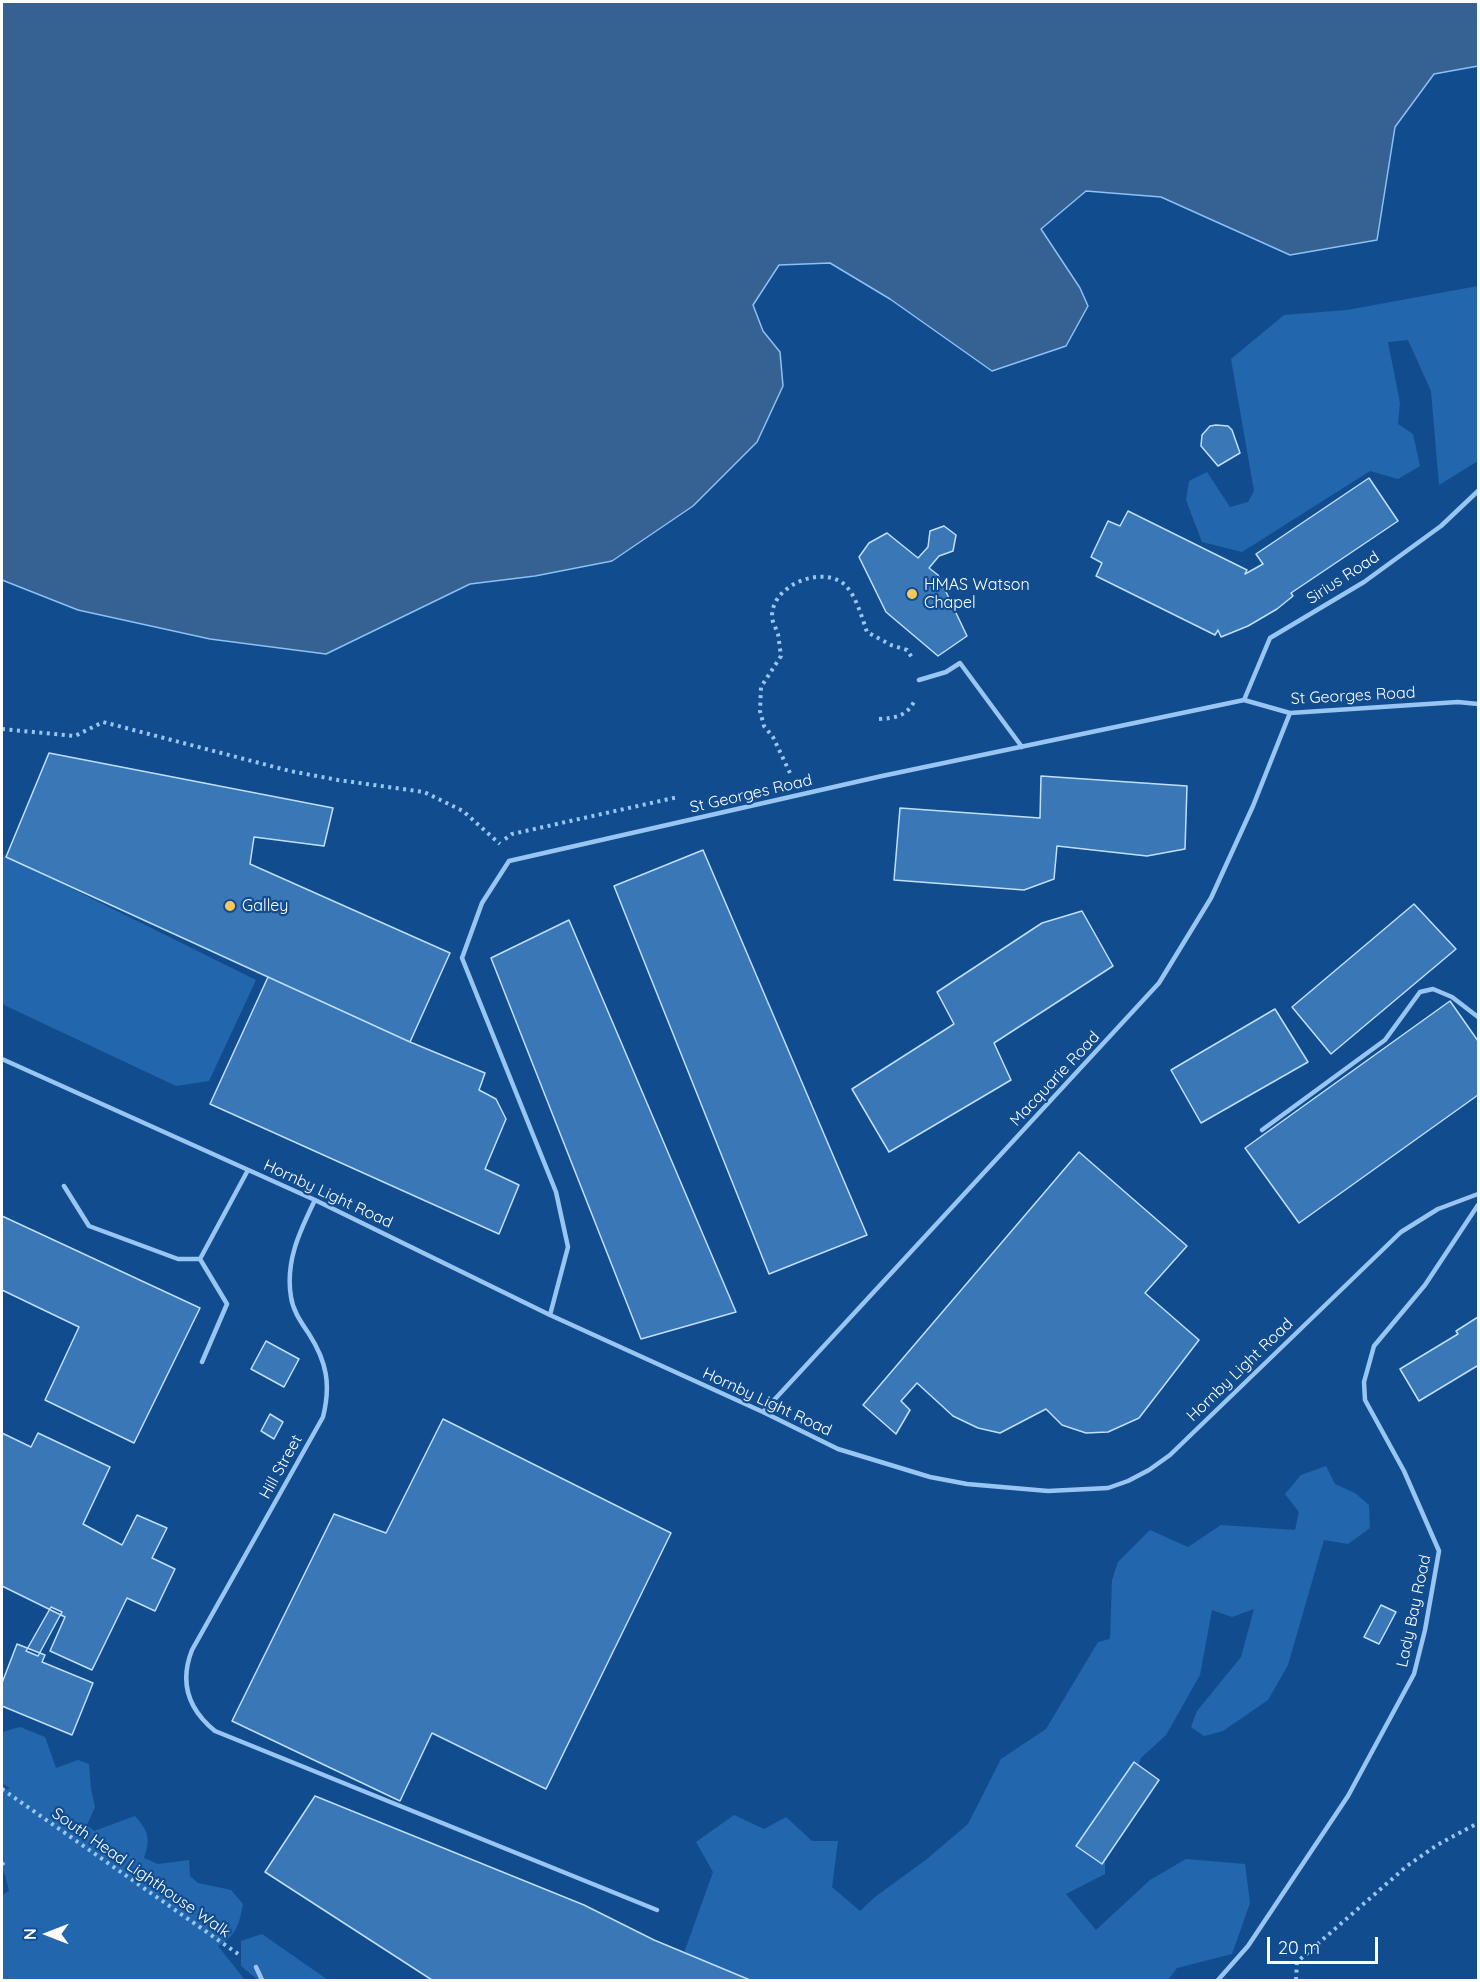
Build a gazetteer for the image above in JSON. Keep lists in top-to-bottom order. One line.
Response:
{"streets":{"lane":["Sirius Road","St Georges Road","Macquarie Road","Hornby Light Road","Hill Street","Lady Bay Road"],"path":["South Head Lighthouse Walk"]},"crossings":[["Sirius Road","St Georges Road"],["St Georges Road","Macquarie Road"],["St Georges Road","Hornby Light Road"],["Macquarie Road","Hornby Light Road"],["Hornby Light Road","Hill Street"]],"places":["HMAS Watson Chapel","Galley"],"scale_bar":"20 m","north":"left"}
